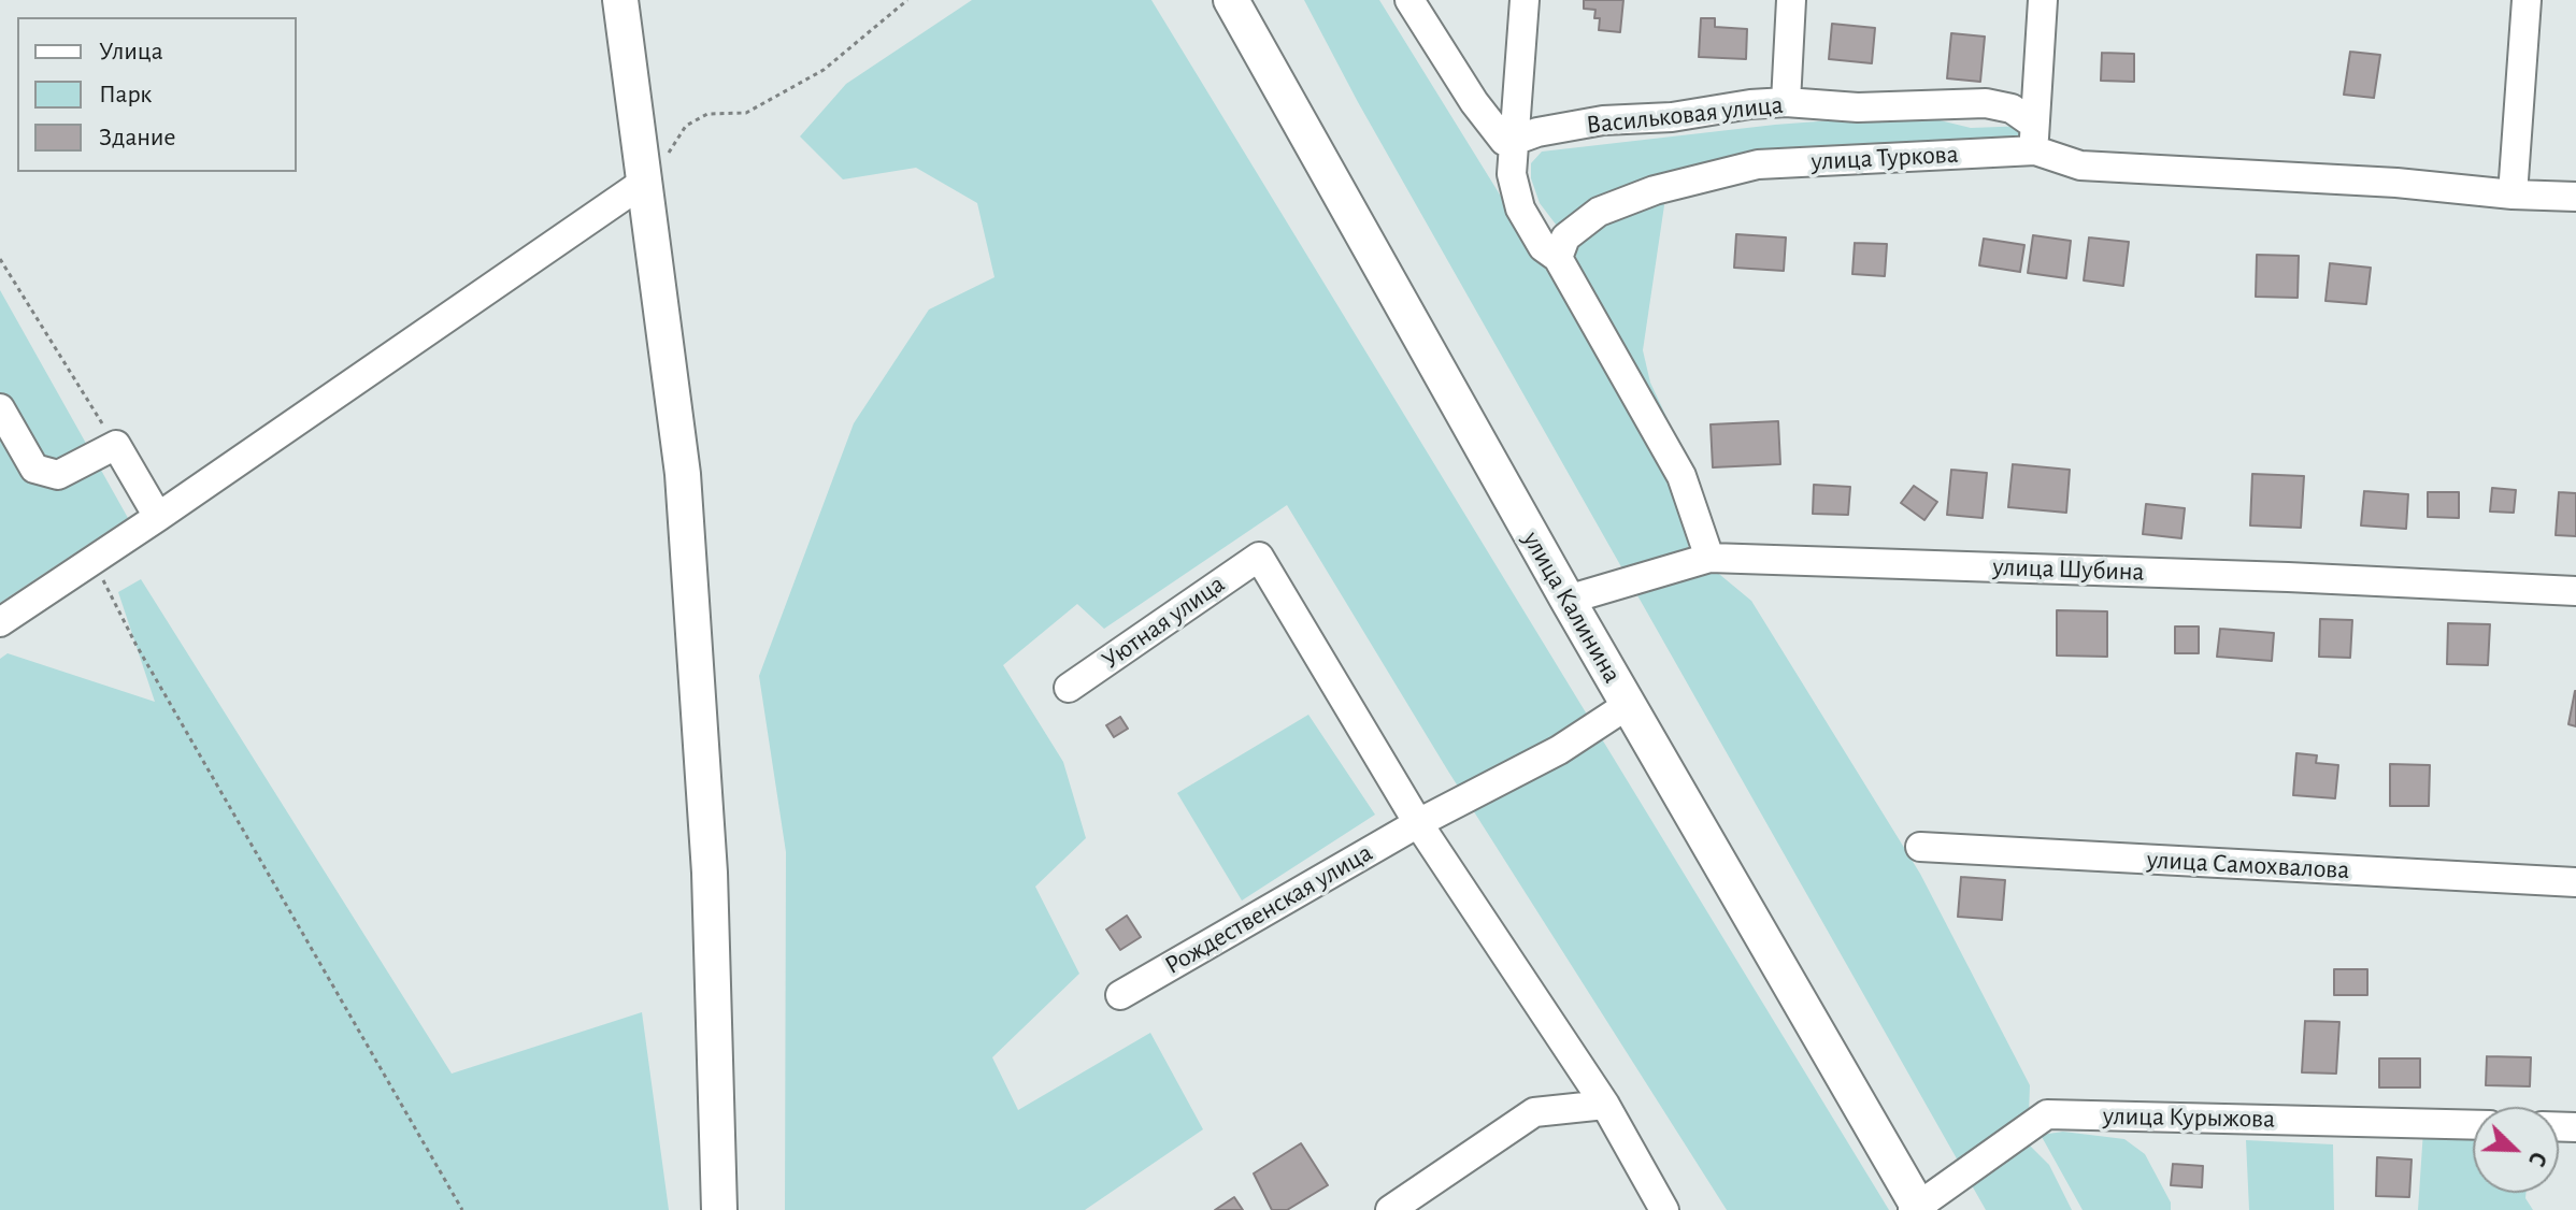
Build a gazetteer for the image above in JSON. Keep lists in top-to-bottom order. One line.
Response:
{"streets":{"main road":["улица Калинина"],"street":["Васильковая улица","улица Туркова","улица Шубина","Уютная улица","улица Самохвалова","Рождественская улица","улица Курыжова"]},"crossings":[["Васильковая улица","улица Туркова"],["улица Шубина","улица Калинина"],["улица Калинина","Рождественская улица"],["улица Калинина","улица Курыжова"],["Уютная улица","Рождественская улица"]],"legend":["Улица","Парк","Здание"],"north":"bottom right"}
